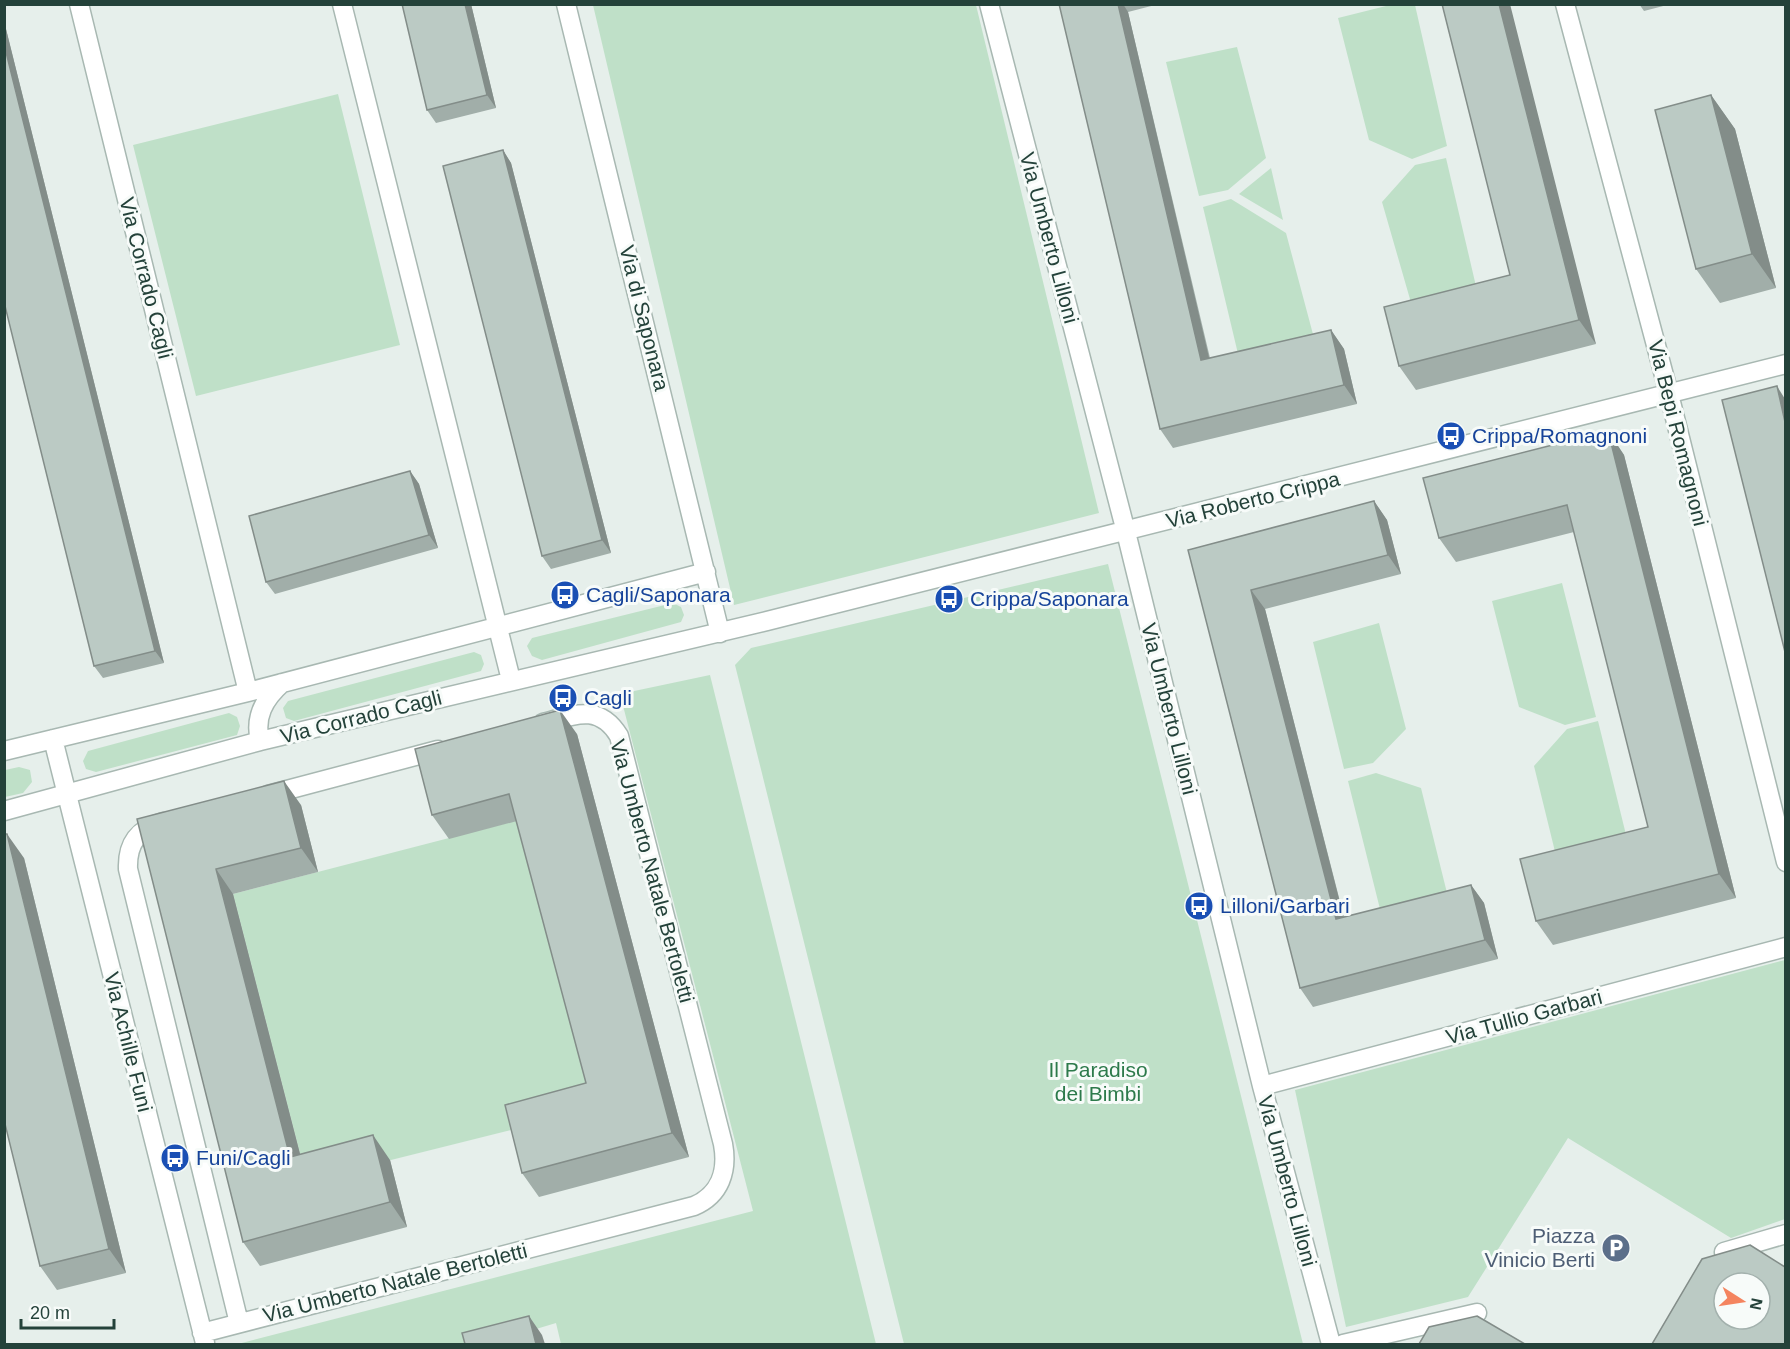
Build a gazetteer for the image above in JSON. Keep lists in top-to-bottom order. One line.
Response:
{"streets":{"street":["Via Umberto Lilloni","Via Corrado Cagli","Via di Saponara","Via Bepi Romagnoni","Via Roberto Crippa","Via Umberto Natale Bertoletti","Via Tullio Garbari","Via Achille Funi"]},"crossings":[["Via Umberto Lilloni","Via Roberto Crippa"],["Via Umberto Lilloni","Via Tullio Garbari"],["Via Corrado Cagli","Via di Saponara"],["Via Corrado Cagli","Via Roberto Crippa"],["Via Corrado Cagli","Via Achille Funi"],["Via di Saponara","Via Roberto Crippa"],["Via Bepi Romagnoni","Via Roberto Crippa"],["Via Umberto Natale Bertoletti","Via Achille Funi"]],"parks":["Il Paradiso dei Bimbi"],"places":{"bus stop":["Crippa/Romagnoni","Cagli/Saponara","Crippa/Saponara","Cagli","Lilloni/Garbari","Funi/Cagli"],"parking":["Piazza Vinicio Berti"]},"scale_bar":"20 m","north":"right"}
